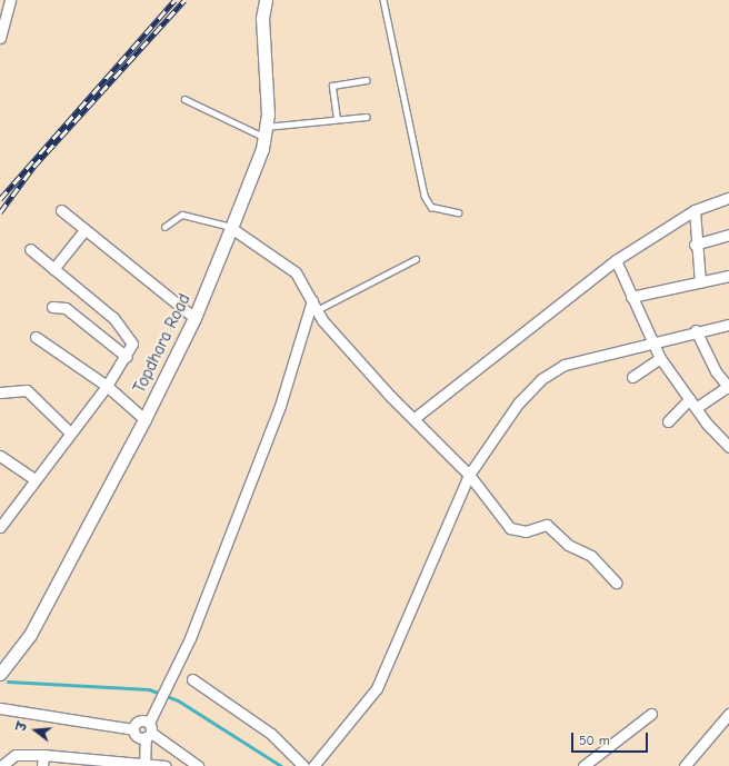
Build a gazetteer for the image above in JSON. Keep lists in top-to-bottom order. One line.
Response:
{"streets":{"street":["Topdhara Road"]},"scale_bar":"50 m","north":"left"}
